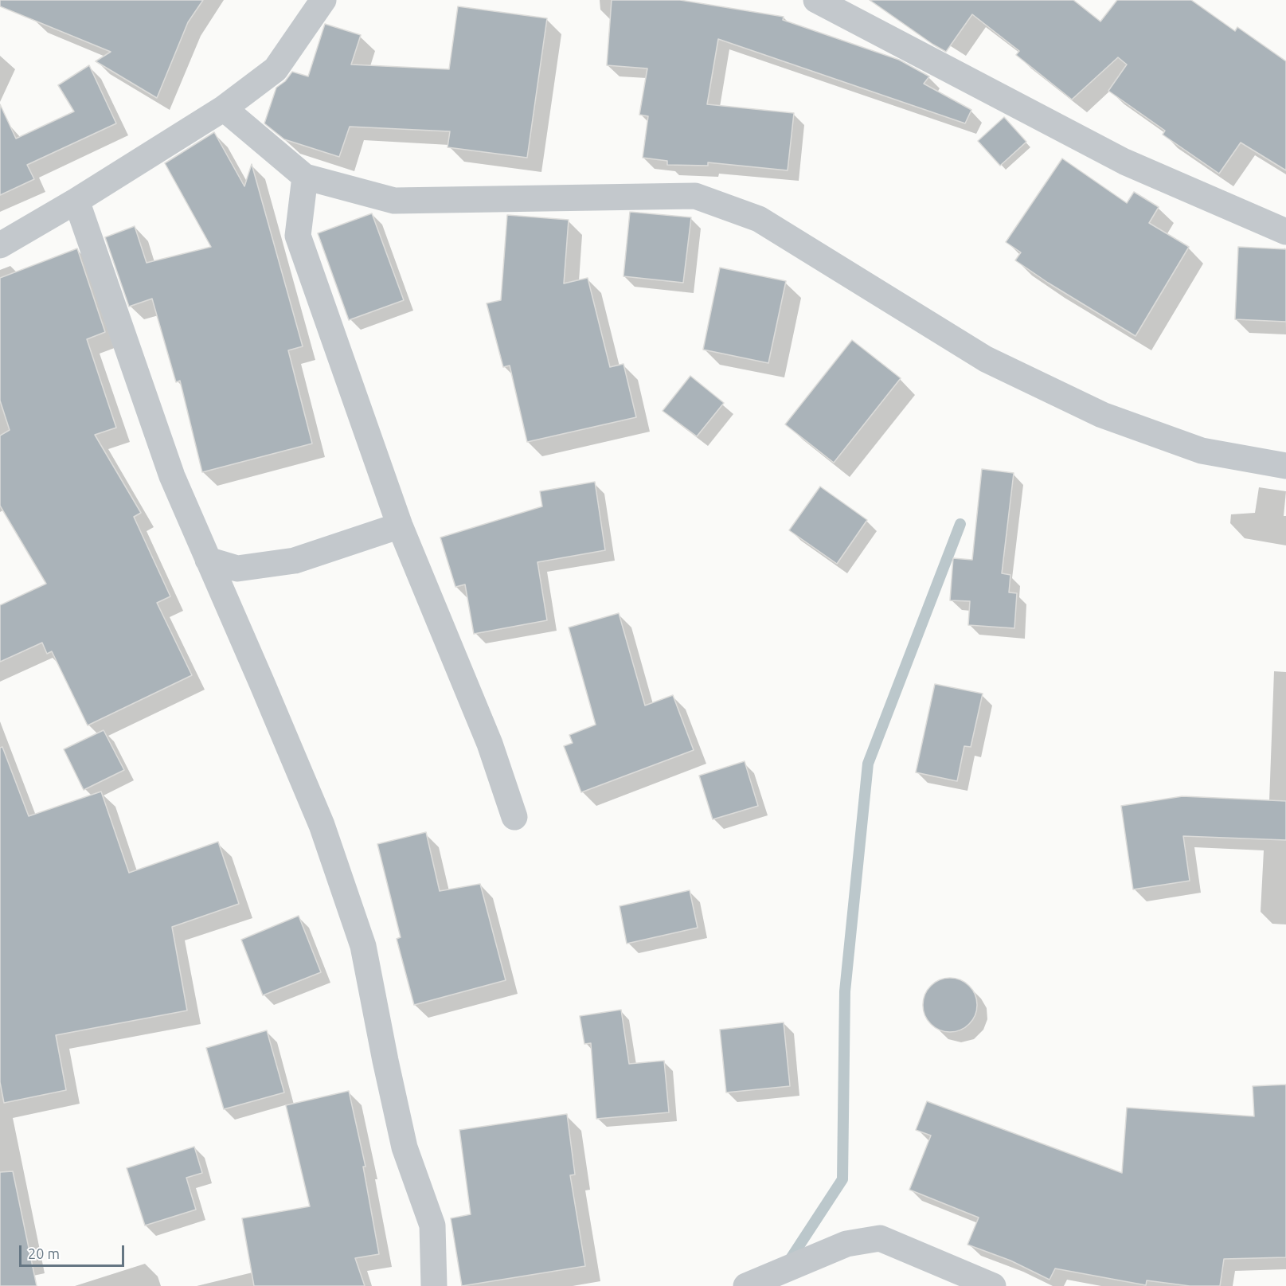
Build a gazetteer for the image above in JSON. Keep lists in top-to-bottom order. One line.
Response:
{"scale_bar":"20 m"}
